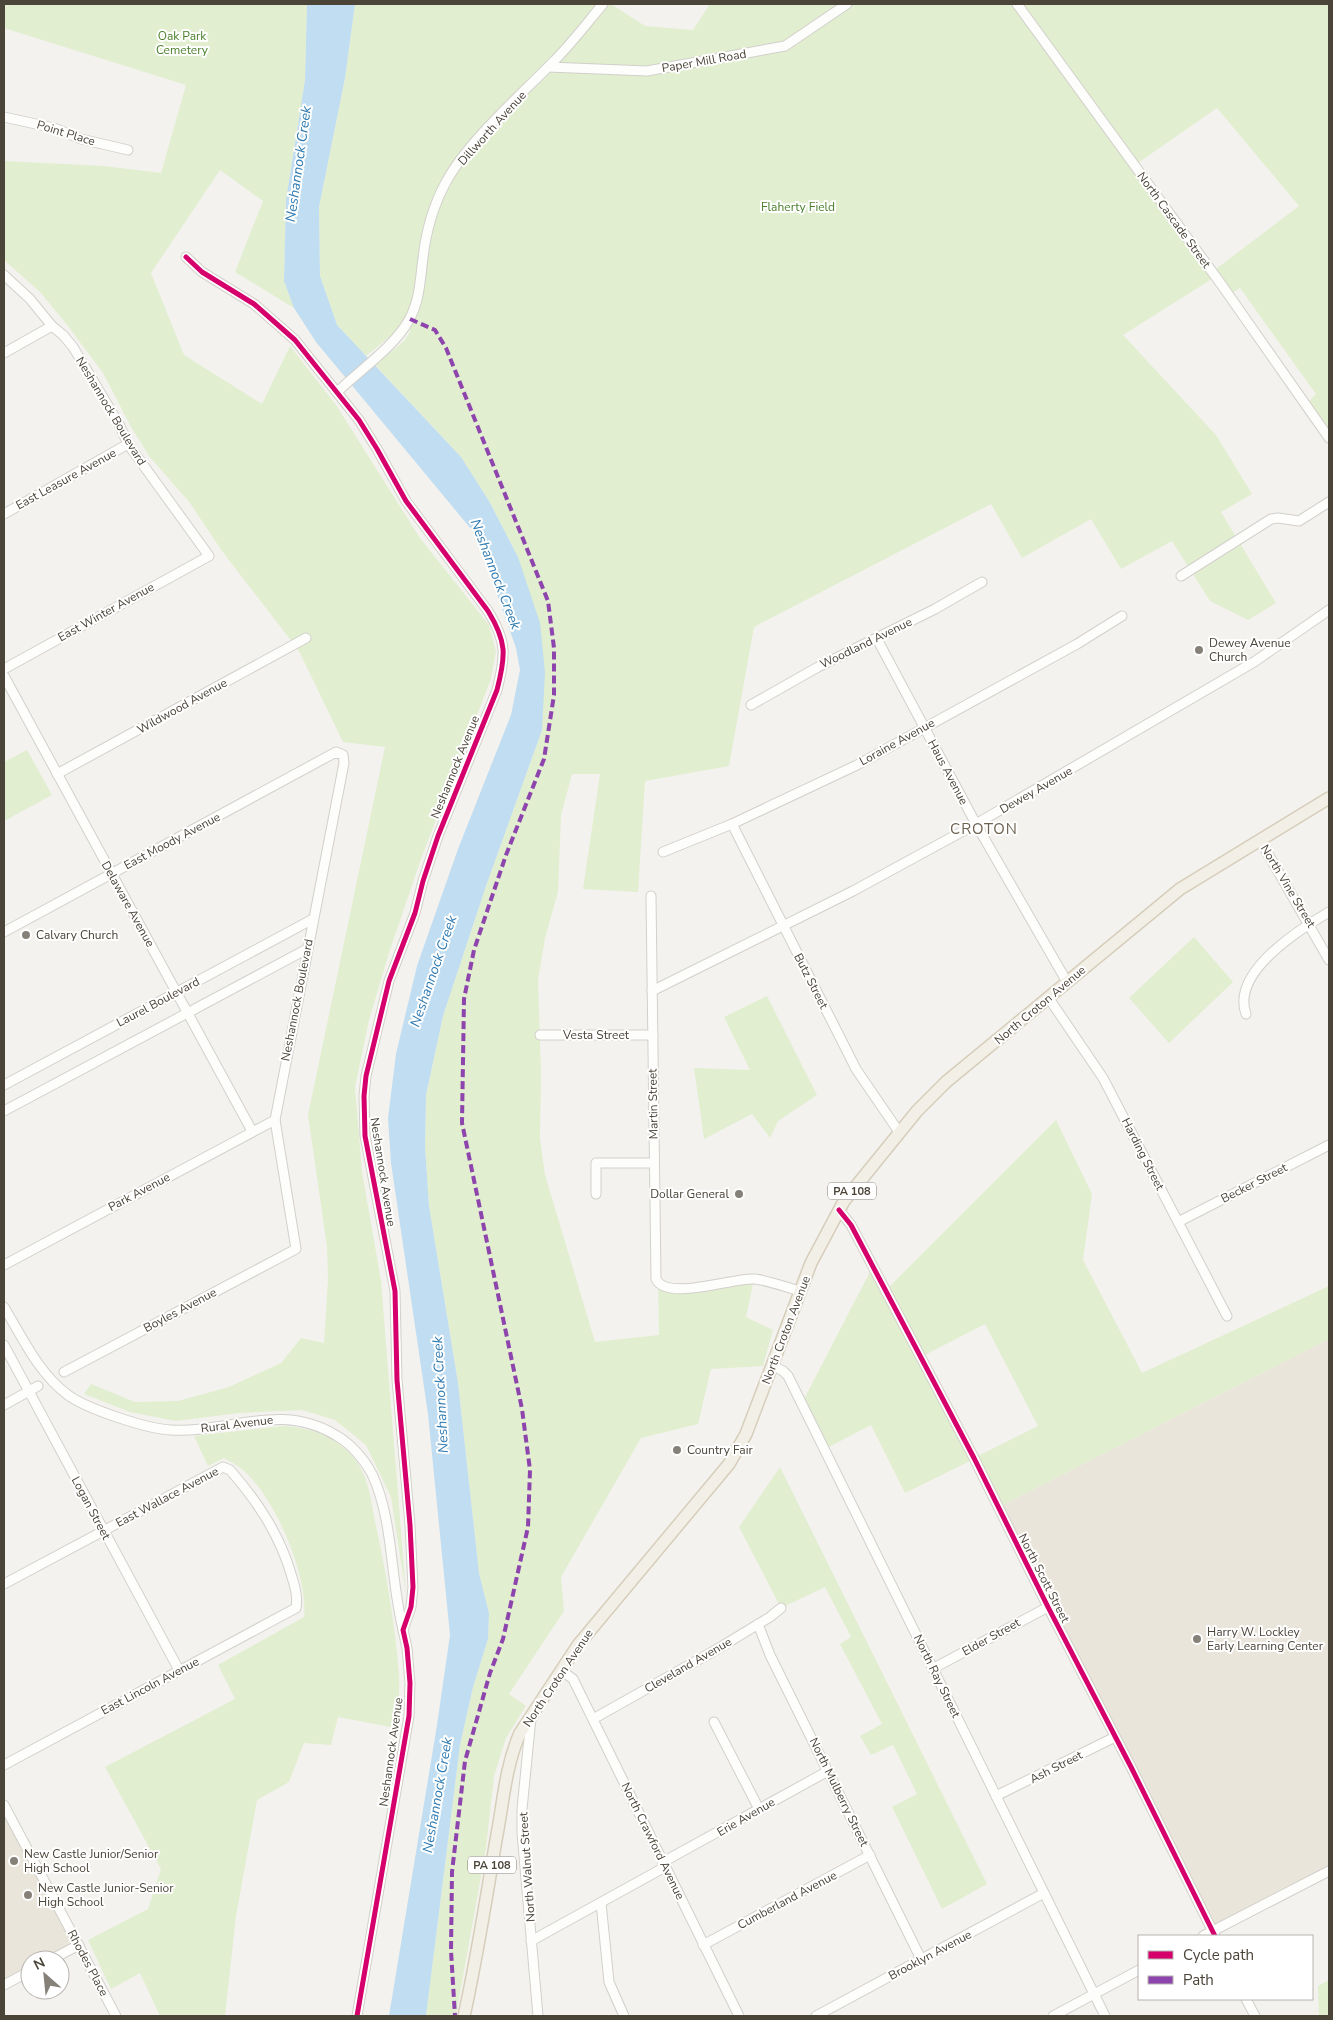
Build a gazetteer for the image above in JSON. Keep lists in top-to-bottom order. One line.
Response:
{"streets":{"main road":["North Croton Avenue","PA 108"],"street":["Paper Mill Road","Dillworth Avenue","Point Place","North Cascade Street","Neshannock Boulevard","East Leasure Avenue","East Winter Avenue","Woodland Avenue","Wildwood Avenue","Loraine Avenue","Neshannock Avenue","Haus Avenue","Dewey Avenue","East Moody Avenue","North Vine Street","Delaware Avenue","Butz Street","Laurel Boulevard","Vesta Street","Martin Street","Harding Street","Becker Street","Park Avenue","Boyles Avenue","Rural Avenue","East Wallace Avenue","Logan Street","North Scott Street","Elder Street","Cleveland Avenue","North Ray Street","East Lincoln Avenue","Ash Street","North Mulberry Street","Erie Avenue","North Crawford Avenue","North Walnut Street","Cumberland Avenue","Brooklyn Avenue","Rhodes Place"]},"crossings":[["Paper Mill Road","Dillworth Avenue"],["Dillworth Avenue","Neshannock Avenue"],["Neshannock Boulevard","East Leasure Avenue"],["Neshannock Boulevard","East Winter Avenue"],["Neshannock Boulevard","East Moody Avenue"],["Neshannock Boulevard","Laurel Boulevard"],["Neshannock Boulevard","Park Avenue"],["Neshannock Boulevard","Boyles Avenue"],["Woodland Avenue","Haus Avenue"],["Wildwood Avenue","Delaware Avenue"],["Loraine Avenue","Haus Avenue"],["Loraine Avenue","Butz Street"],["Neshannock Avenue","Rural Avenue"],["Haus Avenue","Dewey Avenue"],["Haus Avenue","North Croton Avenue"],["Dewey Avenue","Butz Street"],["Dewey Avenue","Martin Street"],["East Moody Avenue","Delaware Avenue"],["North Vine Street","North Croton Avenue"],["Delaware Avenue","Laurel Boulevard"],["Delaware Avenue","Park Avenue"],["Butz Street","North Croton Avenue"],["North Croton Avenue","Martin Street"],["North Croton Avenue","Harding Street"],["North Croton Avenue","North Scott Street"],["North Croton Avenue","North Ray Street"],["North Croton Avenue","North Crawford Avenue"],["North Croton Avenue","North Walnut Street"],["Vesta Street","Martin Street"],["Harding Street","Becker Street"],["East Wallace Avenue","Logan Street"],["East Wallace Avenue","East Lincoln Avenue"],["Logan Street","East Lincoln Avenue"],["North Scott Street","Elder Street"],["North Scott Street","Ash Street"],["Elder Street","North Ray Street"],["Cleveland Avenue","North Mulberry Street"],["Cleveland Avenue","North Crawford Avenue"],["North Ray Street","Ash Street"],["North Ray Street","Brooklyn Avenue"],["North Mulberry Street","Erie Avenue"],["North Mulberry Street","Cumberland Avenue"],["North Mulberry Street","Brooklyn Avenue"],["Erie Avenue","North Crawford Avenue"],["Erie Avenue","North Walnut Street"],["North Crawford Avenue","Cumberland Avenue"]],"districts":["CROTON"],"water":["Neshannock Creek"],"parks":["Oak Park Cemetery","Flaherty Field"],"places":["Dewey Avenue Church","Calvary Church","Dollar General","Country Fair","Harry W. Lockley Early Learning Center","New Castle Junior/Senior High School","New Castle Junior-Senior High School"],"legend":["Cycle path","Path"],"north":"top left"}
